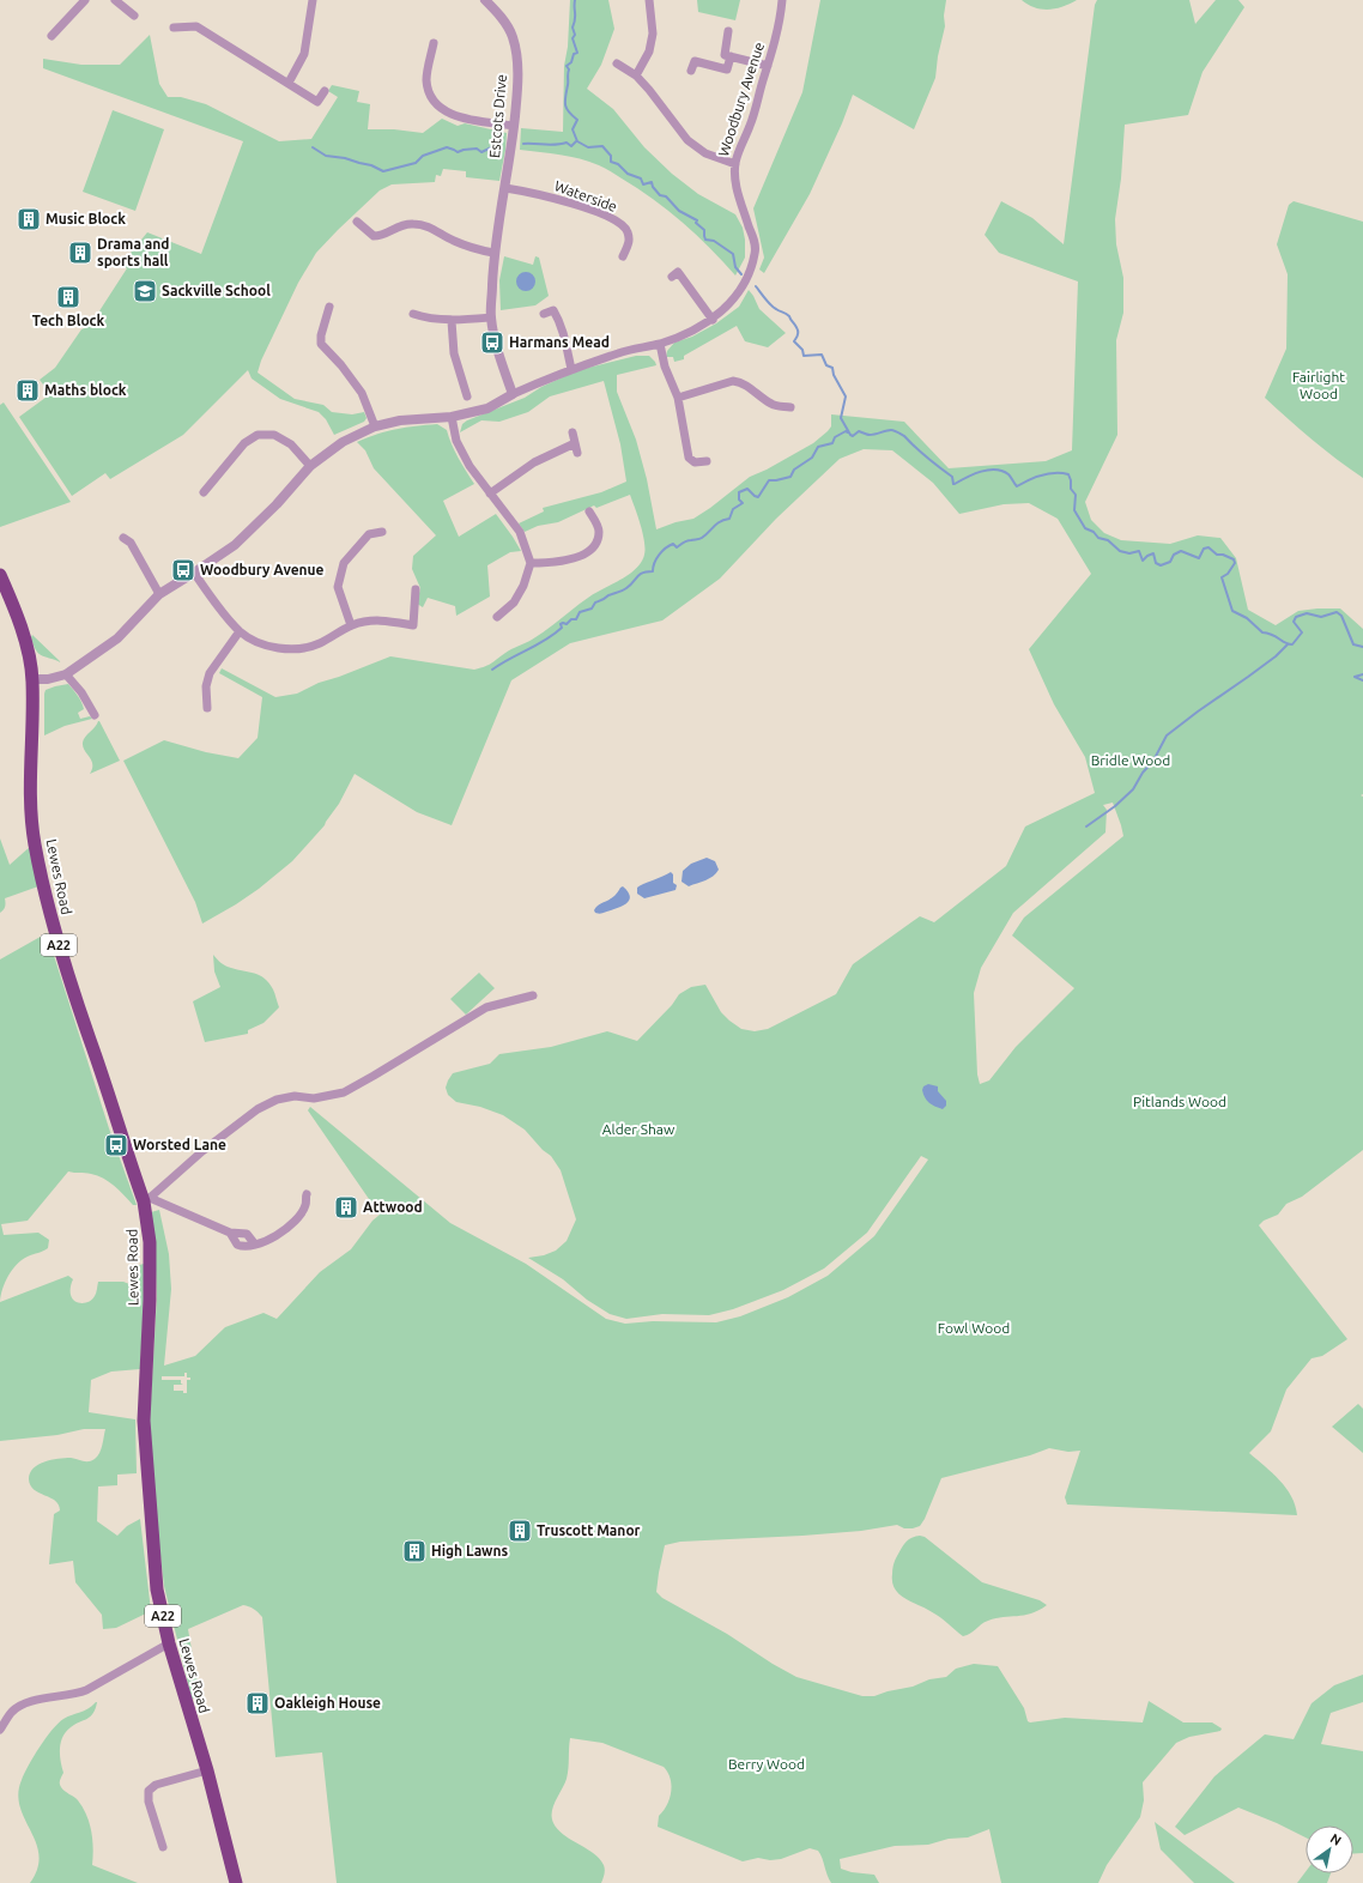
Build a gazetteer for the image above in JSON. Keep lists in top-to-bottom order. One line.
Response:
{"streets":{"highway":["Lewes Road","A22"],"street":["Woodbury Avenue","Estcots Drive","Waterside"]},"crossings":[["Woodbury Avenue","Estcots Drive"],["Woodbury Avenue","Lewes Road"],["Estcots Drive","Waterside"]],"parks":["Fairlight Wood","Bridle Wood","Pitlands Wood","Alder Shaw","Fowl Wood","Berry Wood"],"places":{"building":["Music Block","Drama and sports hall","Tech Block","Maths block","Attwood","Truscott Manor","High Lawns","Oakleigh House"],"school or university":["Sackville School"],"bus stop":["Harmans Mead","Woodbury Avenue","Worsted Lane"]},"north":"top right"}
